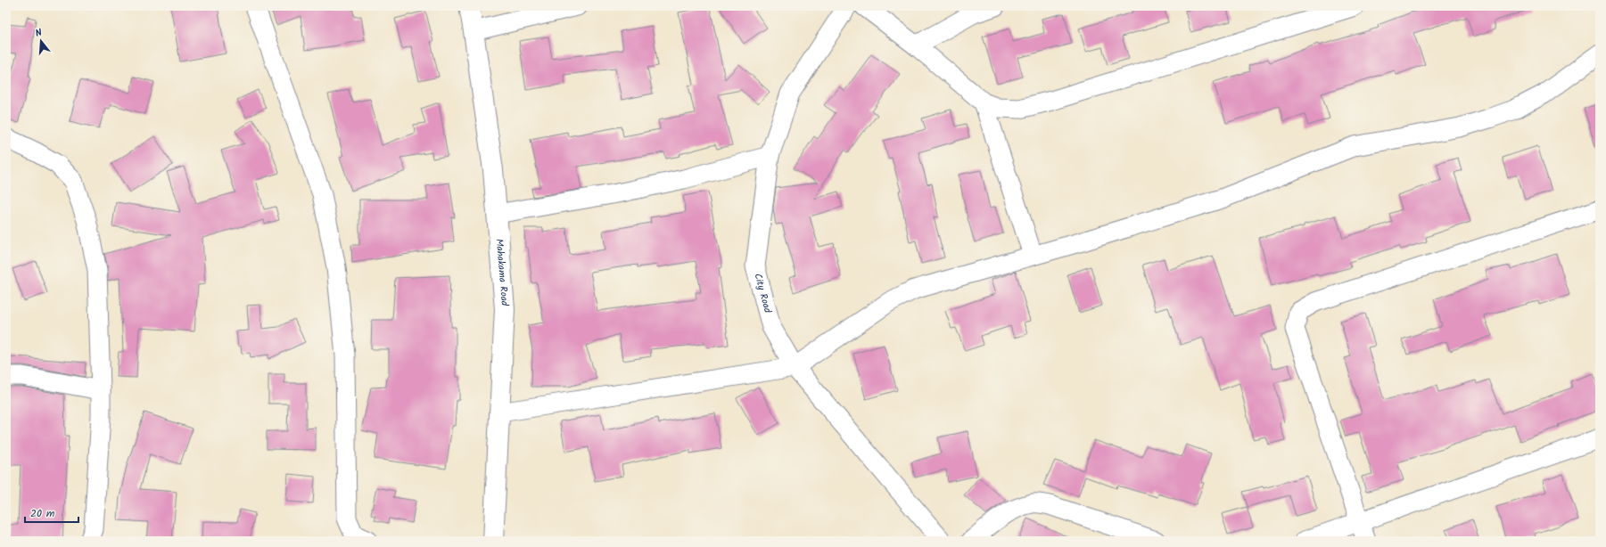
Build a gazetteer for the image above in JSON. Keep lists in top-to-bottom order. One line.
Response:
{"streets":{"street":["Mahakama Road","City Road"]},"scale_bar":"20 m","north":"top"}
